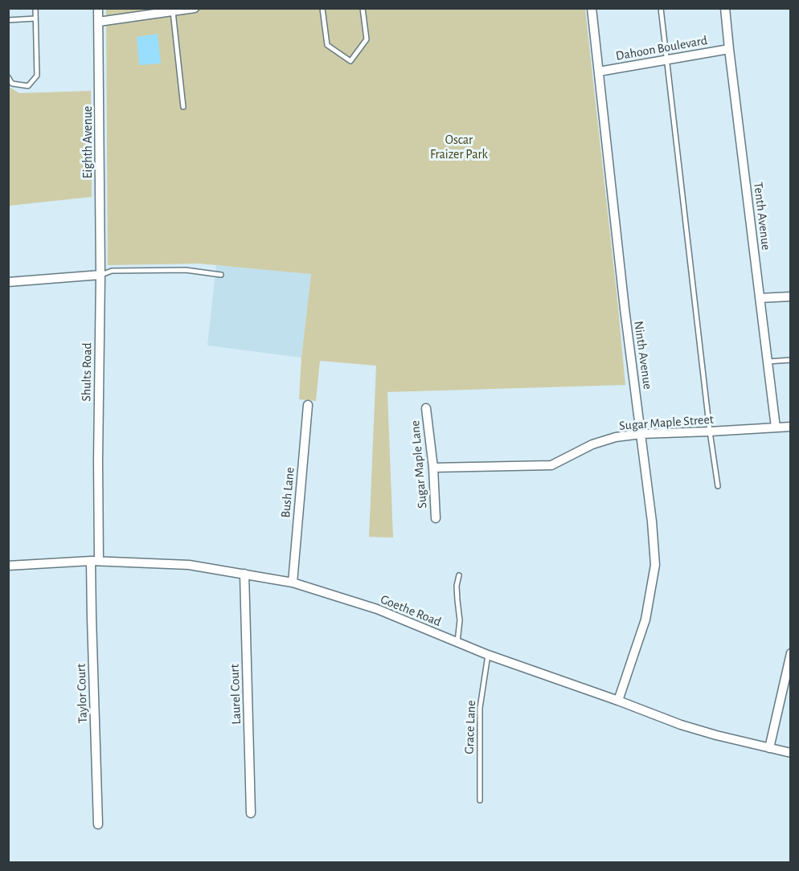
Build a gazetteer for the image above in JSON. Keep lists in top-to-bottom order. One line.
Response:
{"streets":{"street":["Dahoon Boulevard","Eighth Avenue","Tenth Avenue","Ninth Avenue","Shults Road","Sugar Maple Street","Sugar Maple Lane","Bush Lane","Goethe Road","Taylor Court","Laurel Court"],"lane":["Grace Lane"]},"crossings":[["Dahoon Boulevard","Tenth Avenue"],["Dahoon Boulevard","Ninth Avenue"],["Eighth Avenue","Shults Road"],["Tenth Avenue","Sugar Maple Street"],["Ninth Avenue","Sugar Maple Street"],["Ninth Avenue","Goethe Road"],["Shults Road","Goethe Road"],["Shults Road","Taylor Court"],["Sugar Maple Street","Sugar Maple Lane"],["Bush Lane","Goethe Road"],["Goethe Road","Taylor Court"],["Goethe Road","Laurel Court"],["Goethe Road","Grace Lane"]],"parks":["Oscar Fraizer Park"]}
